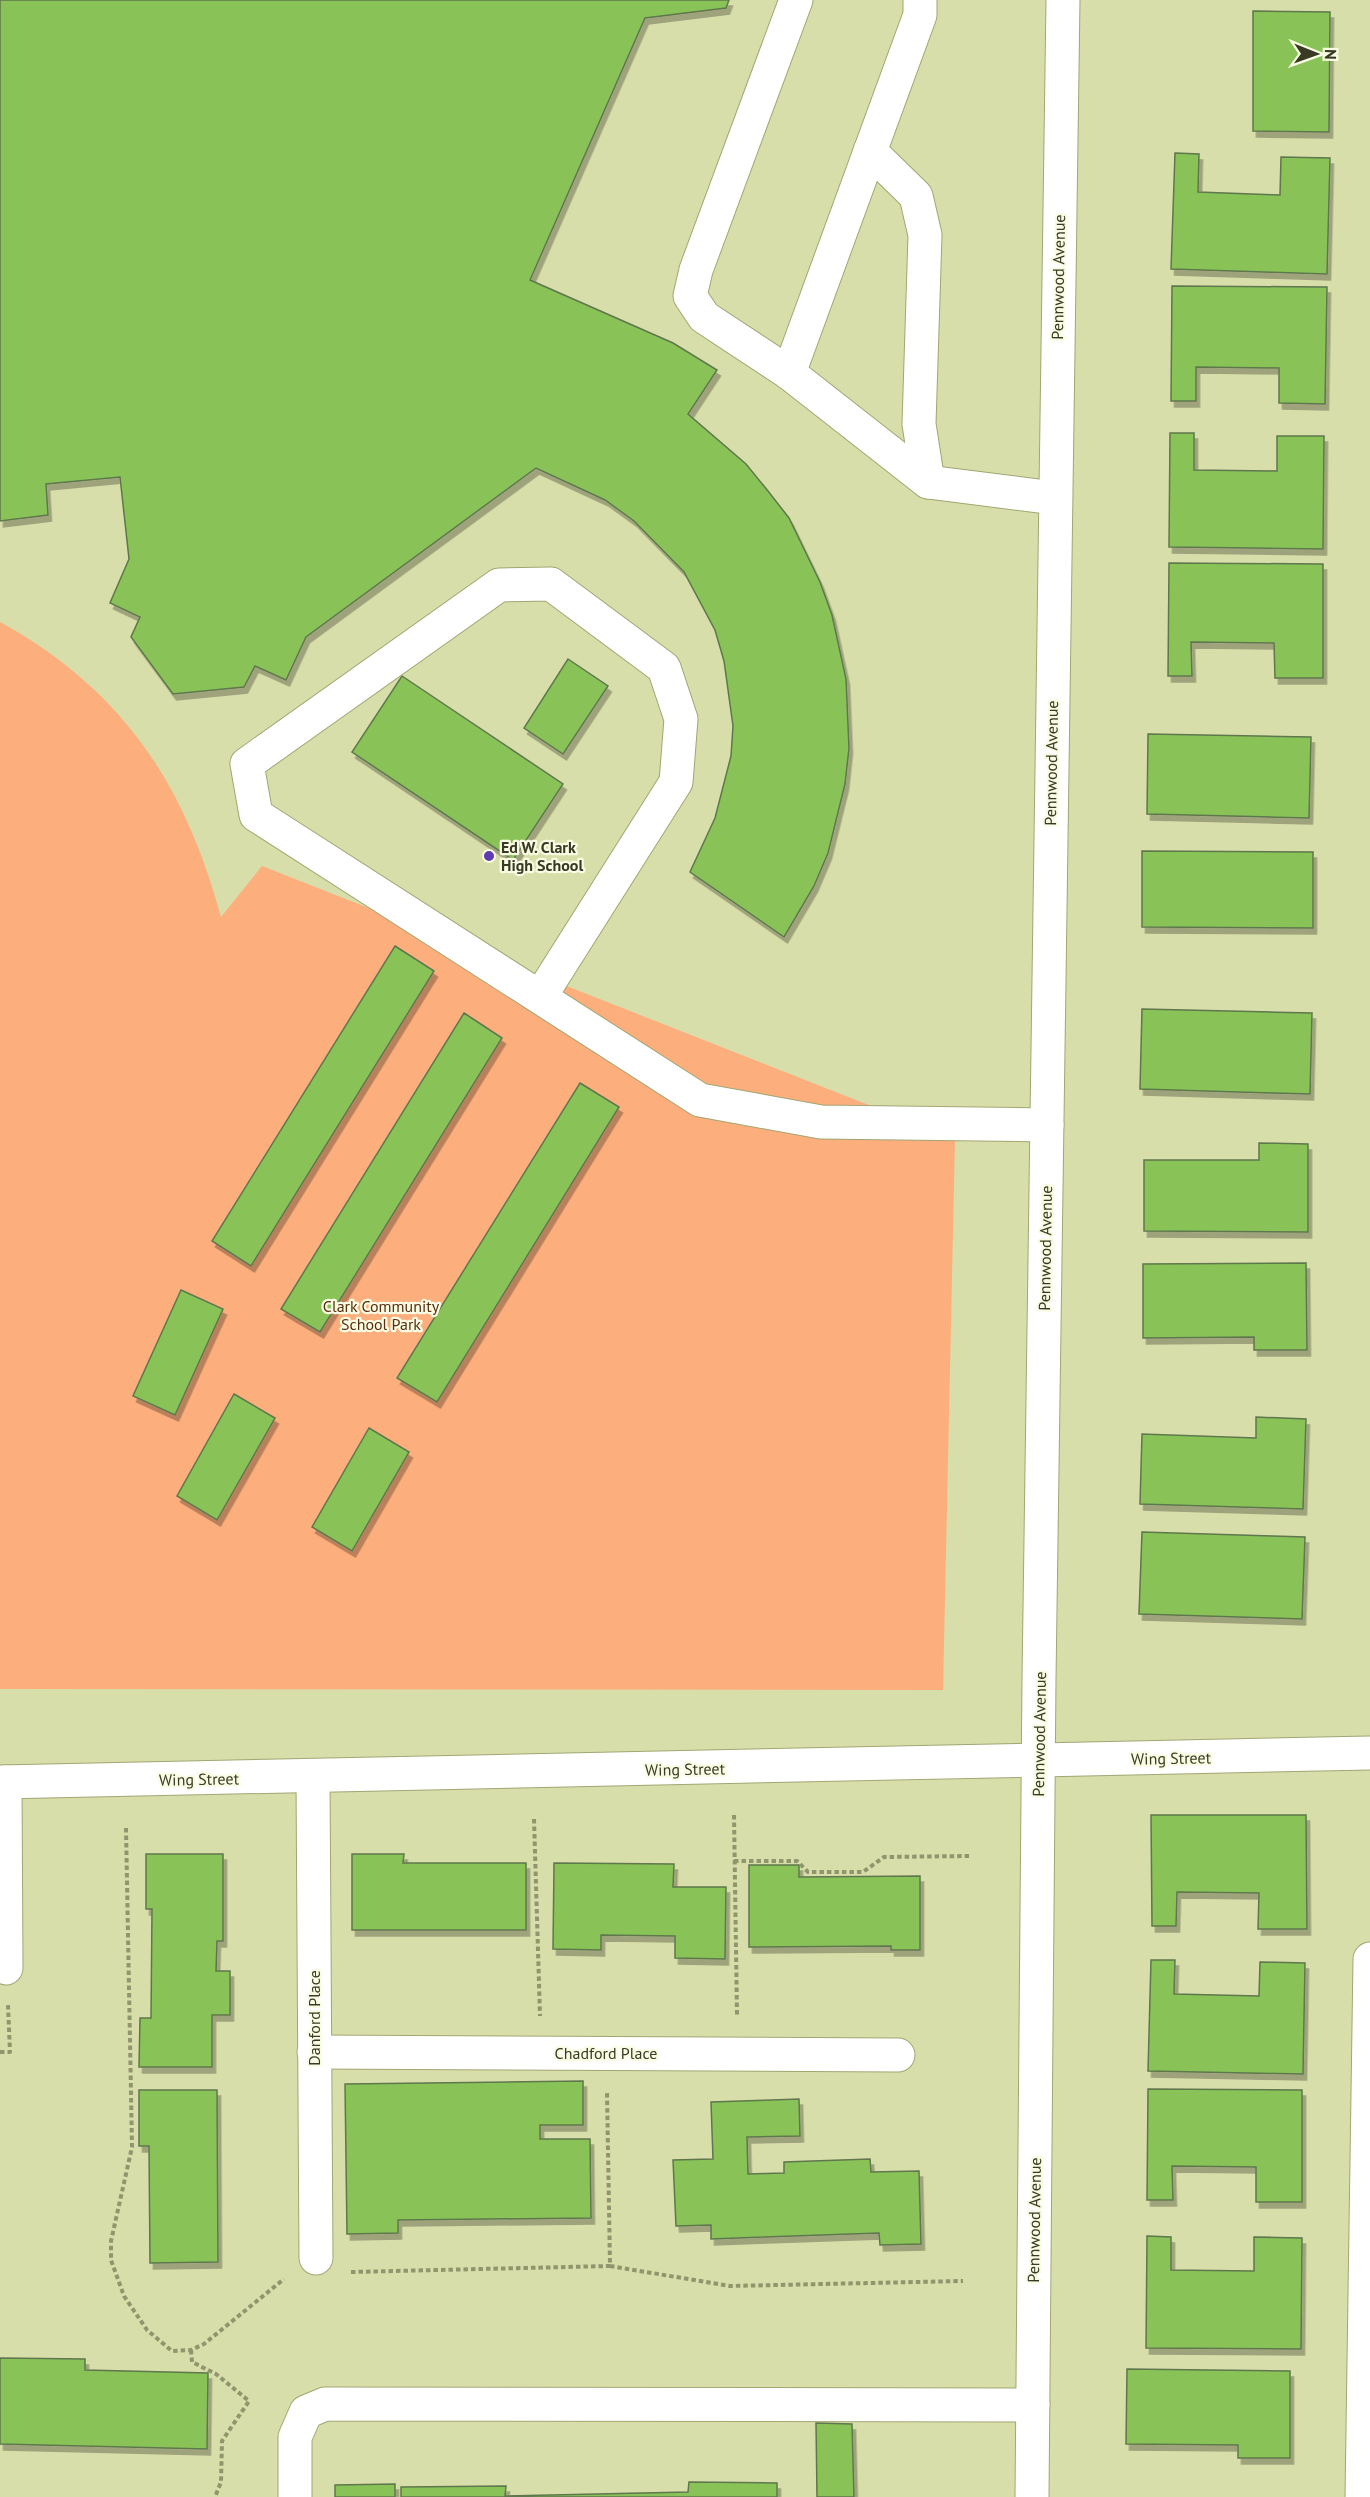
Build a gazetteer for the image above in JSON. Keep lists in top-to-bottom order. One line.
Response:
{"streets":{"street":["Pennwood Avenue","Wing Street","Danford Place","Chadford Place"]},"crossings":[["Pennwood Avenue","Wing Street"],["Wing Street","Danford Place"],["Danford Place","Chadford Place"]],"parks":["Clark Community School Park"],"places":["Ed W. Clark High School"],"north":"right"}
